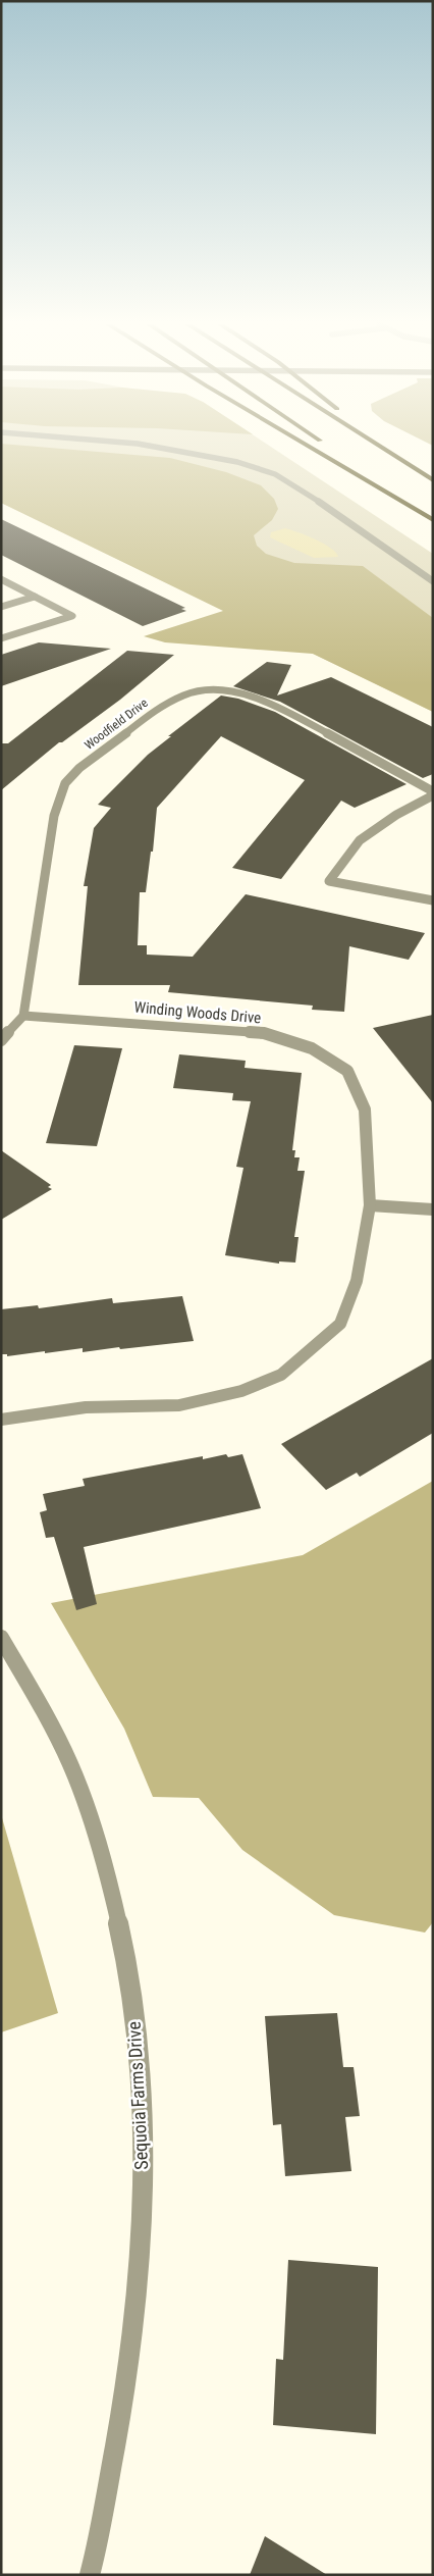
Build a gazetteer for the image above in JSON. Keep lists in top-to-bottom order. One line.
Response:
{"streets":{"street":["Woodfield Drive","Winding Woods Drive","Sequoia Farms Drive"]},"crossings":[["Woodfield Drive","Winding Woods Drive"]]}
